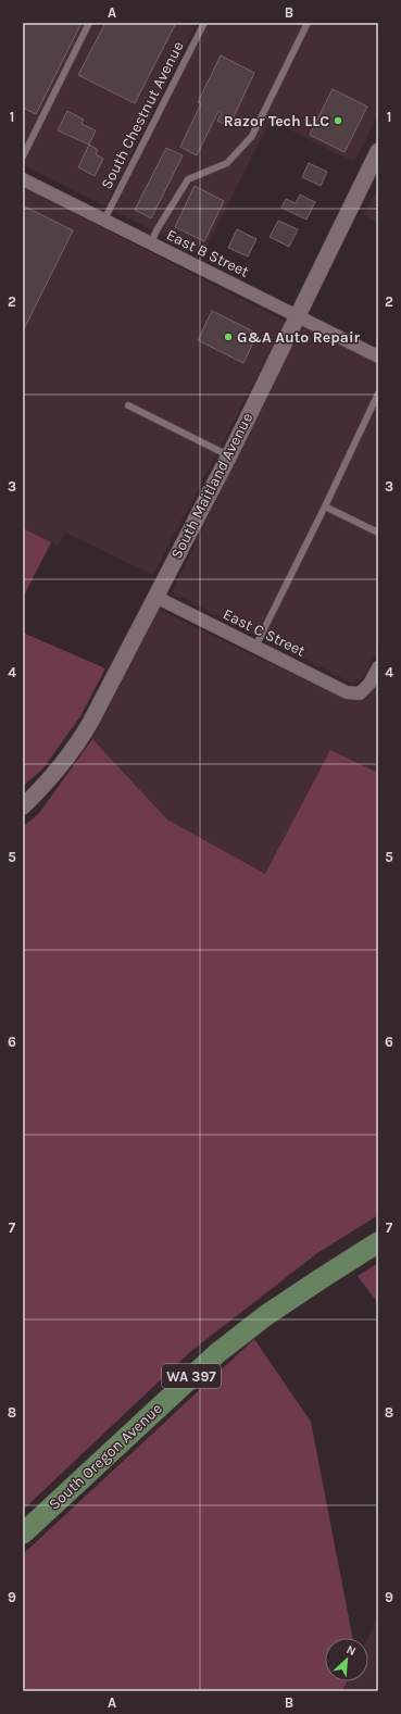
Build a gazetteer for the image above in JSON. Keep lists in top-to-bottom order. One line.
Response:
{"streets":{"main road":["WA 397","South Oregon Avenue"],"street":["East B Street","South Maitland Avenue","East C Street"],"lane":["South Chestnut Avenue"]},"crossings":[["South Chestnut Avenue","East B Street"],["East B Street","South Maitland Avenue"],["South Maitland Avenue","East C Street"]],"places":["Razor Tech LLC","G&A Auto Repair"],"north":"top right","grid":{"columns":["A","B"],"rows":["1","2","3","4","5","6","7","8","9"]}}
